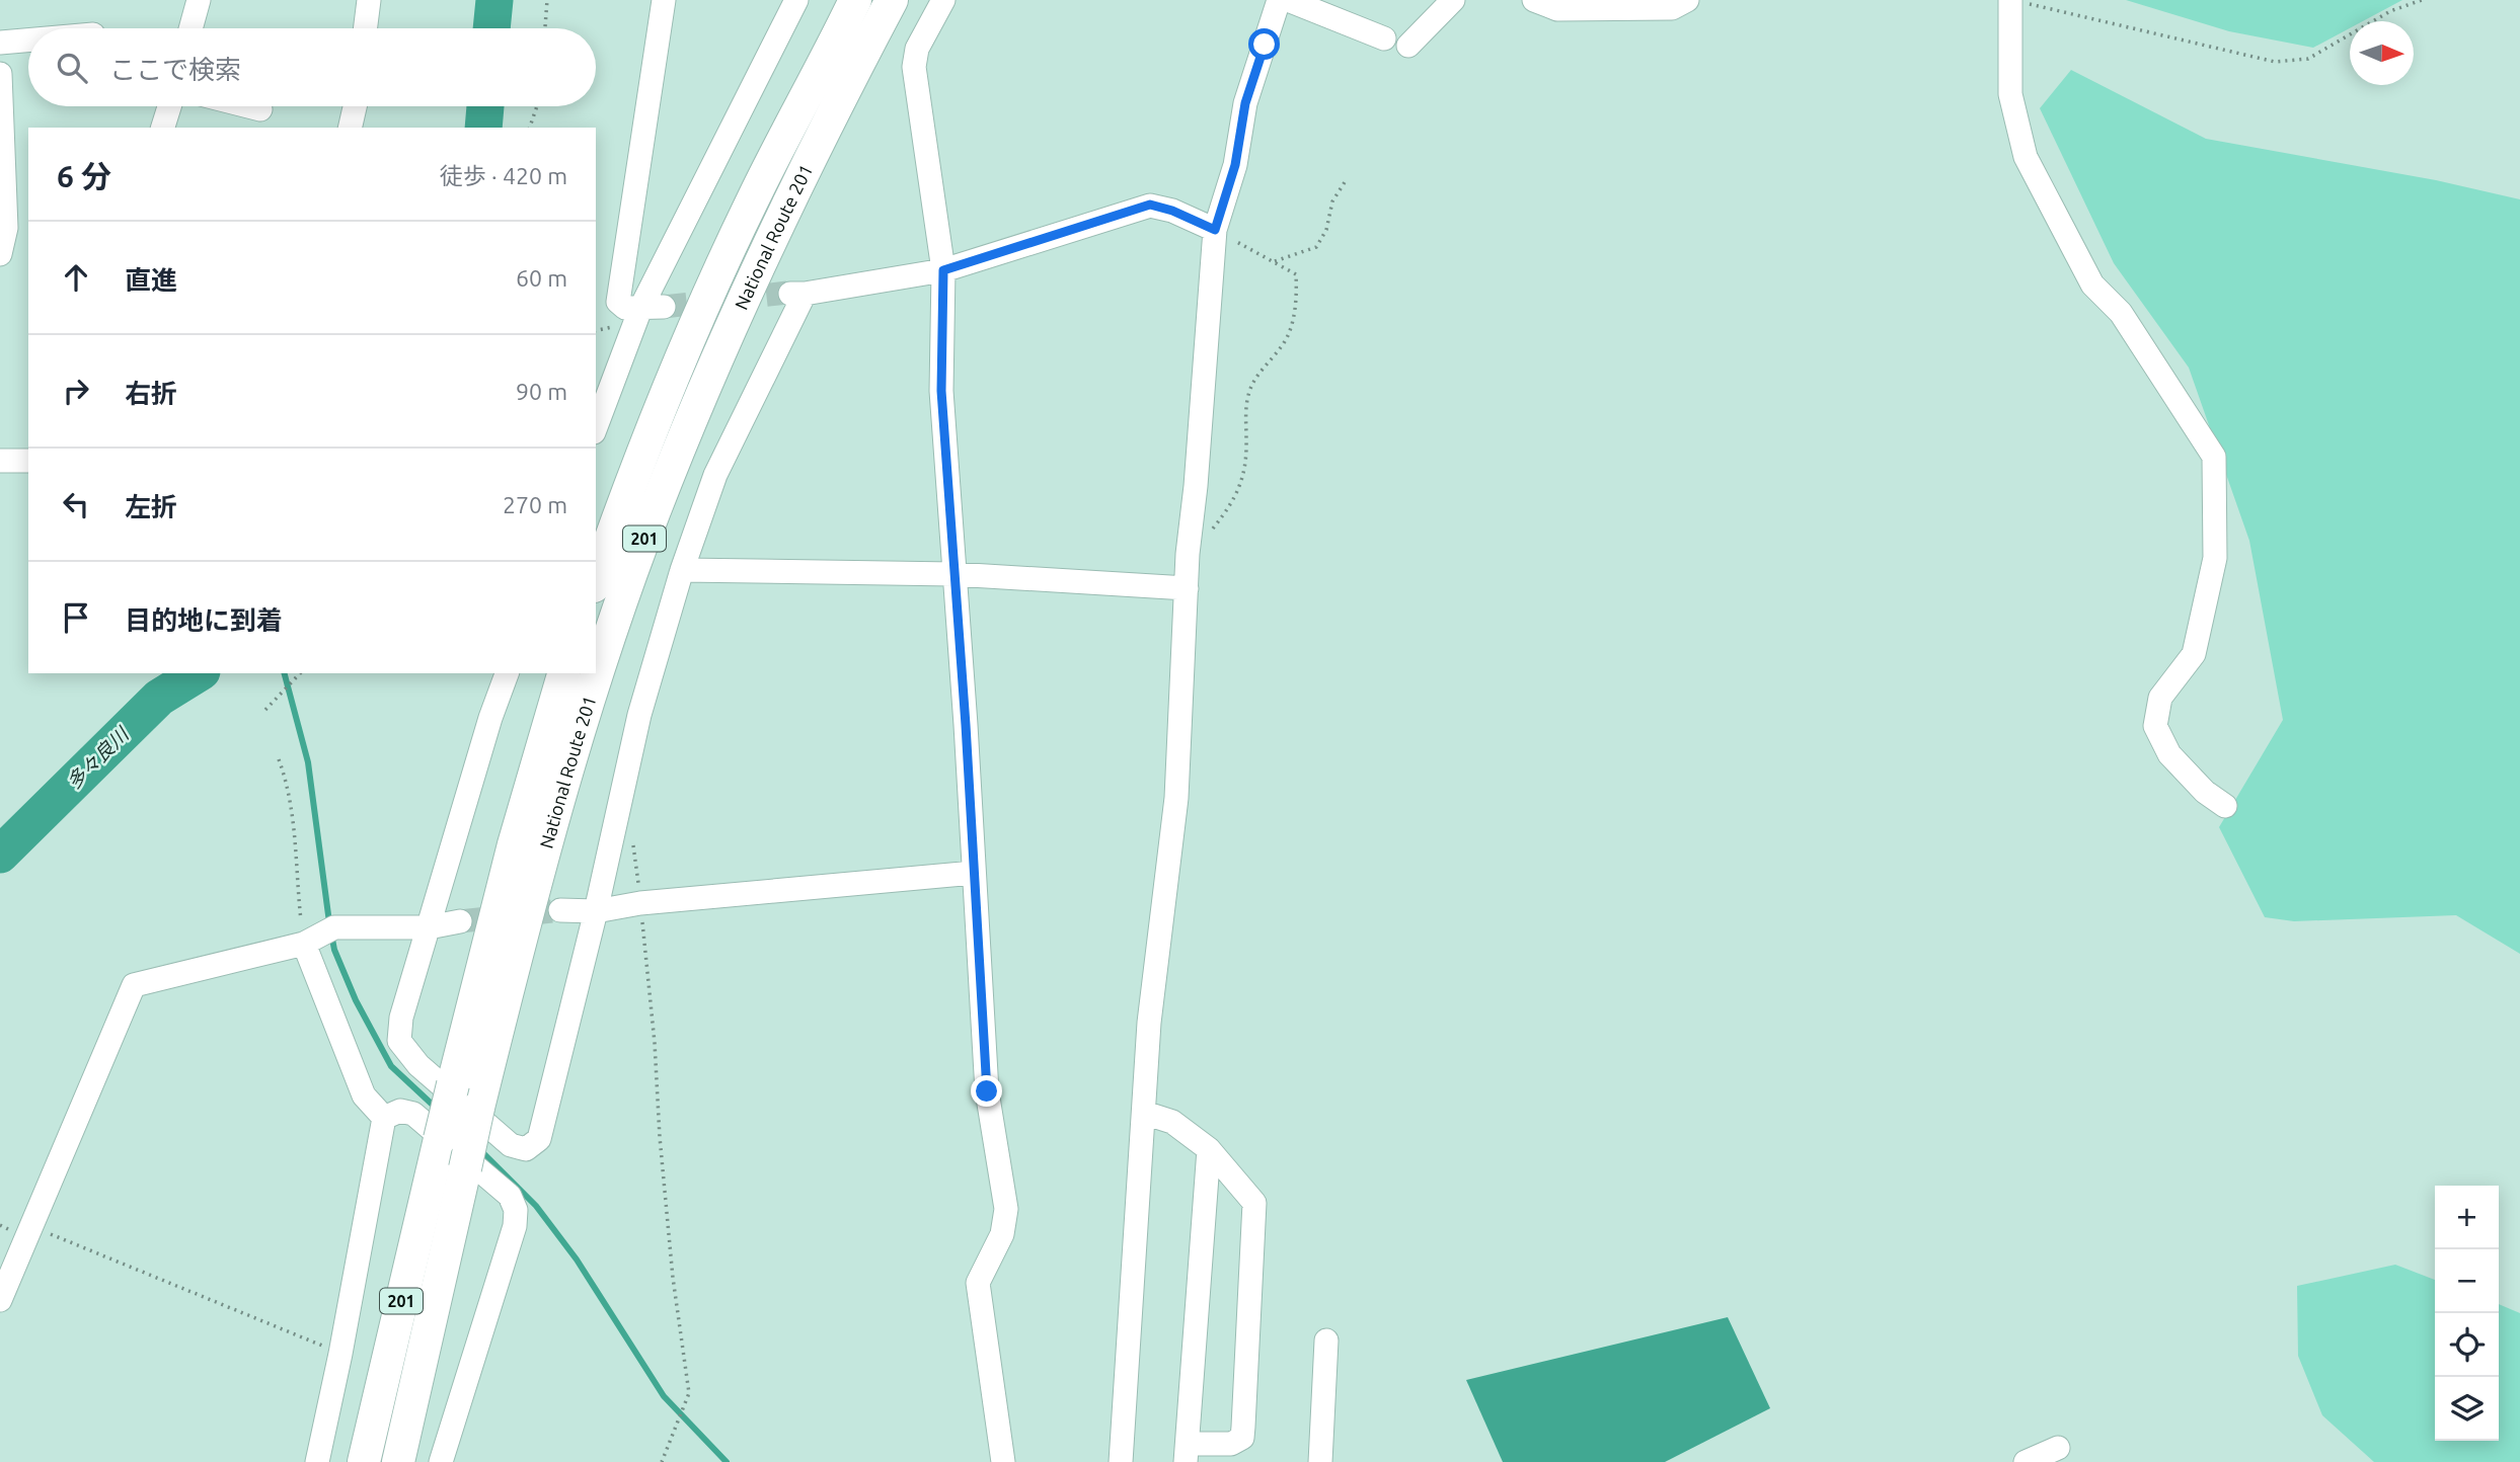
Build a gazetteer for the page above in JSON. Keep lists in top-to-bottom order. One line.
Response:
{"streets":{"highway":["National Route 201","201"]},"water":["多々良川"],"north":"right","page":{"search":"ここで検索","heading":["6 分","徒歩 · 420 m"],"list":[["直進","60 m"],["右折","90 m"],["左折","270 m"],"目的地に到着"],"map_buttons":["+","−"]}}
